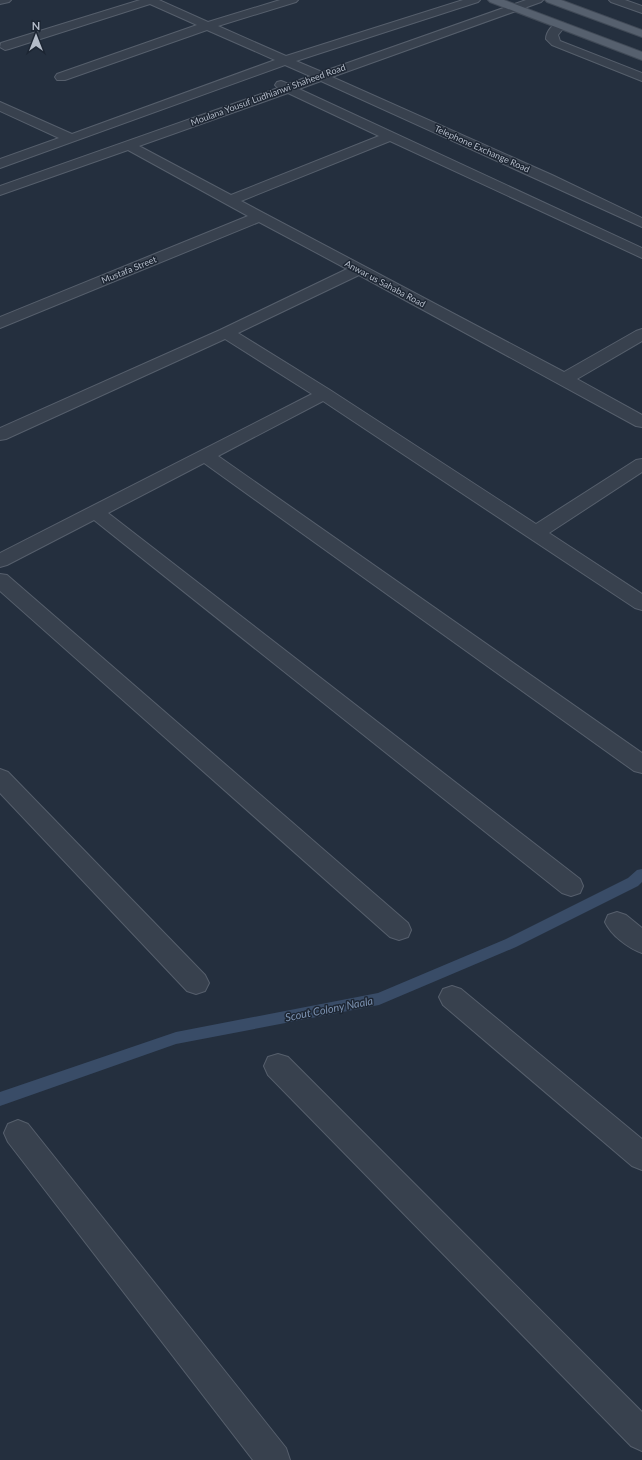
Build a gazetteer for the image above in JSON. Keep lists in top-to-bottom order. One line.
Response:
{"streets":{"street":["Moulana Yousuf Ludhianwi Shaheed Road","Telephone Exchange Road","Mustafa Street","Anwar us Sahaba Road"]},"crossings":[["Moulana Yousuf Ludhianwi Shaheed Road","Telephone Exchange Road"],["Moulana Yousuf Ludhianwi Shaheed Road","Anwar us Sahaba Road"],["Mustafa Street","Anwar us Sahaba Road"]],"water":["Scout Colony Naala"],"north":"top"}
